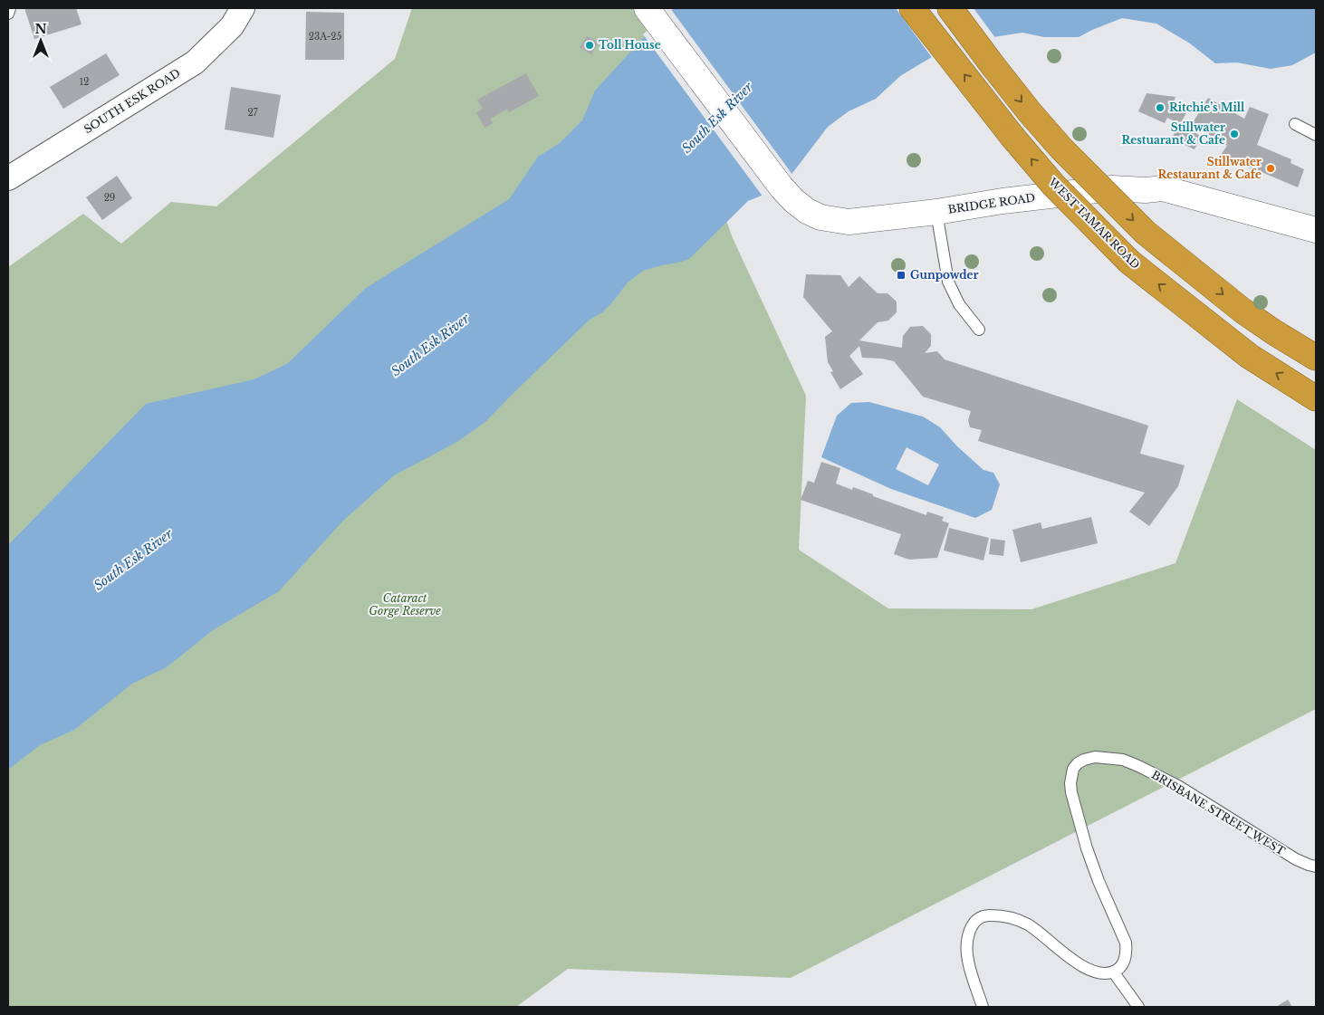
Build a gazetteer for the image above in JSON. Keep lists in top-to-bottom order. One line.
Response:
{"streets":{"highway":["WEST TAMAR ROAD"],"street":["SOUTH ESK ROAD","BRIDGE ROAD"],"lane":["BRISBANE STREET WEST"]},"water":["South Esk River"],"parks":["Cataract Gorge Reserve"],"places":{"other":["Toll House","Ritchie’s Mill","Stillwater Restuarant & Cafe","Stillwater Restaurant & Cafe"],"transit":["Gunpowder"]},"house_numbers":["23A-25","12","27","29"],"north":"top"}
